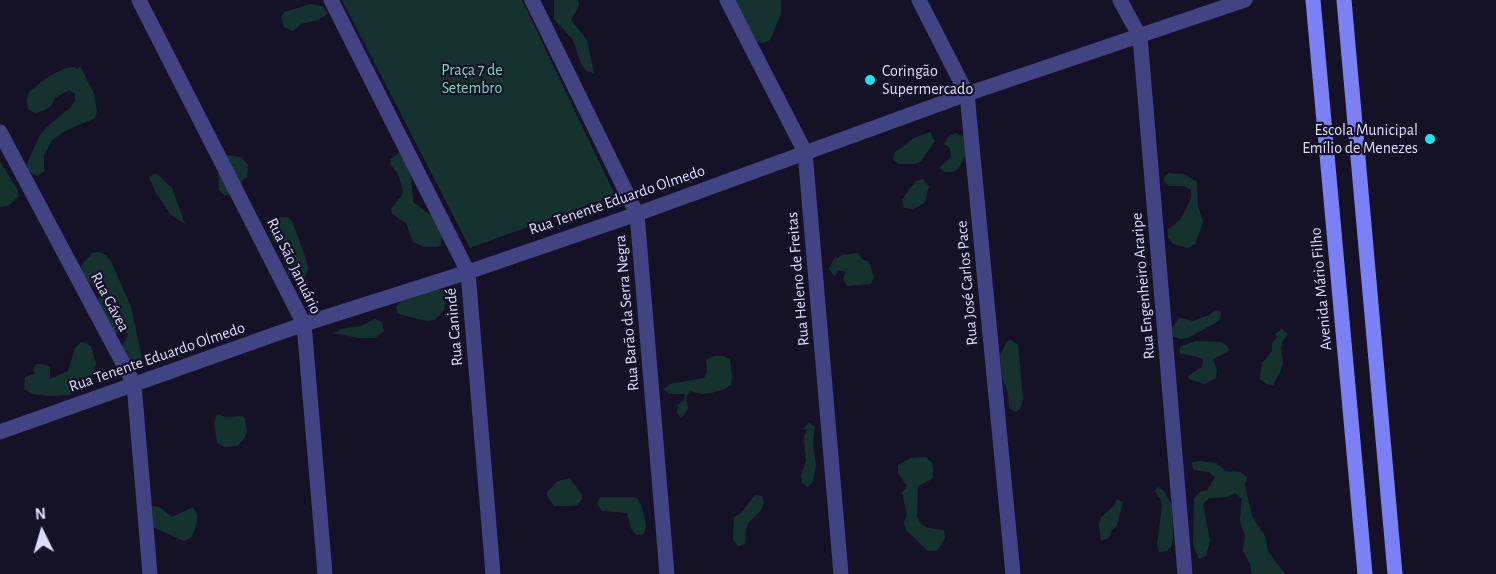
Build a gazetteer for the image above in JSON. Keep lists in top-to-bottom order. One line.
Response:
{"streets":{"main road":["Avenida Mário Filho"],"street":["Rua Tenente Eduardo Olmedo","Rua São Januário","Rua Heleno de Freitas","Rua José Carlos Pace","Rua Engenheiro Araripe","Rua Gávea","Rua Barão da Serra Negra","Rua Canindé"]},"crossings":[["Rua Tenente Eduardo Olmedo","Rua São Januário"],["Rua Tenente Eduardo Olmedo","Rua Heleno de Freitas"],["Rua Tenente Eduardo Olmedo","Rua José Carlos Pace"],["Rua Tenente Eduardo Olmedo","Rua Engenheiro Araripe"],["Rua Tenente Eduardo Olmedo","Rua Gávea"],["Rua Tenente Eduardo Olmedo","Rua Barão da Serra Negra"],["Rua Tenente Eduardo Olmedo","Rua Canindé"]],"parks":["Praça 7 de Setembro"],"places":["Coringão Supermercado","Escola Municipal Emílio de Menezes"],"north":"top"}
